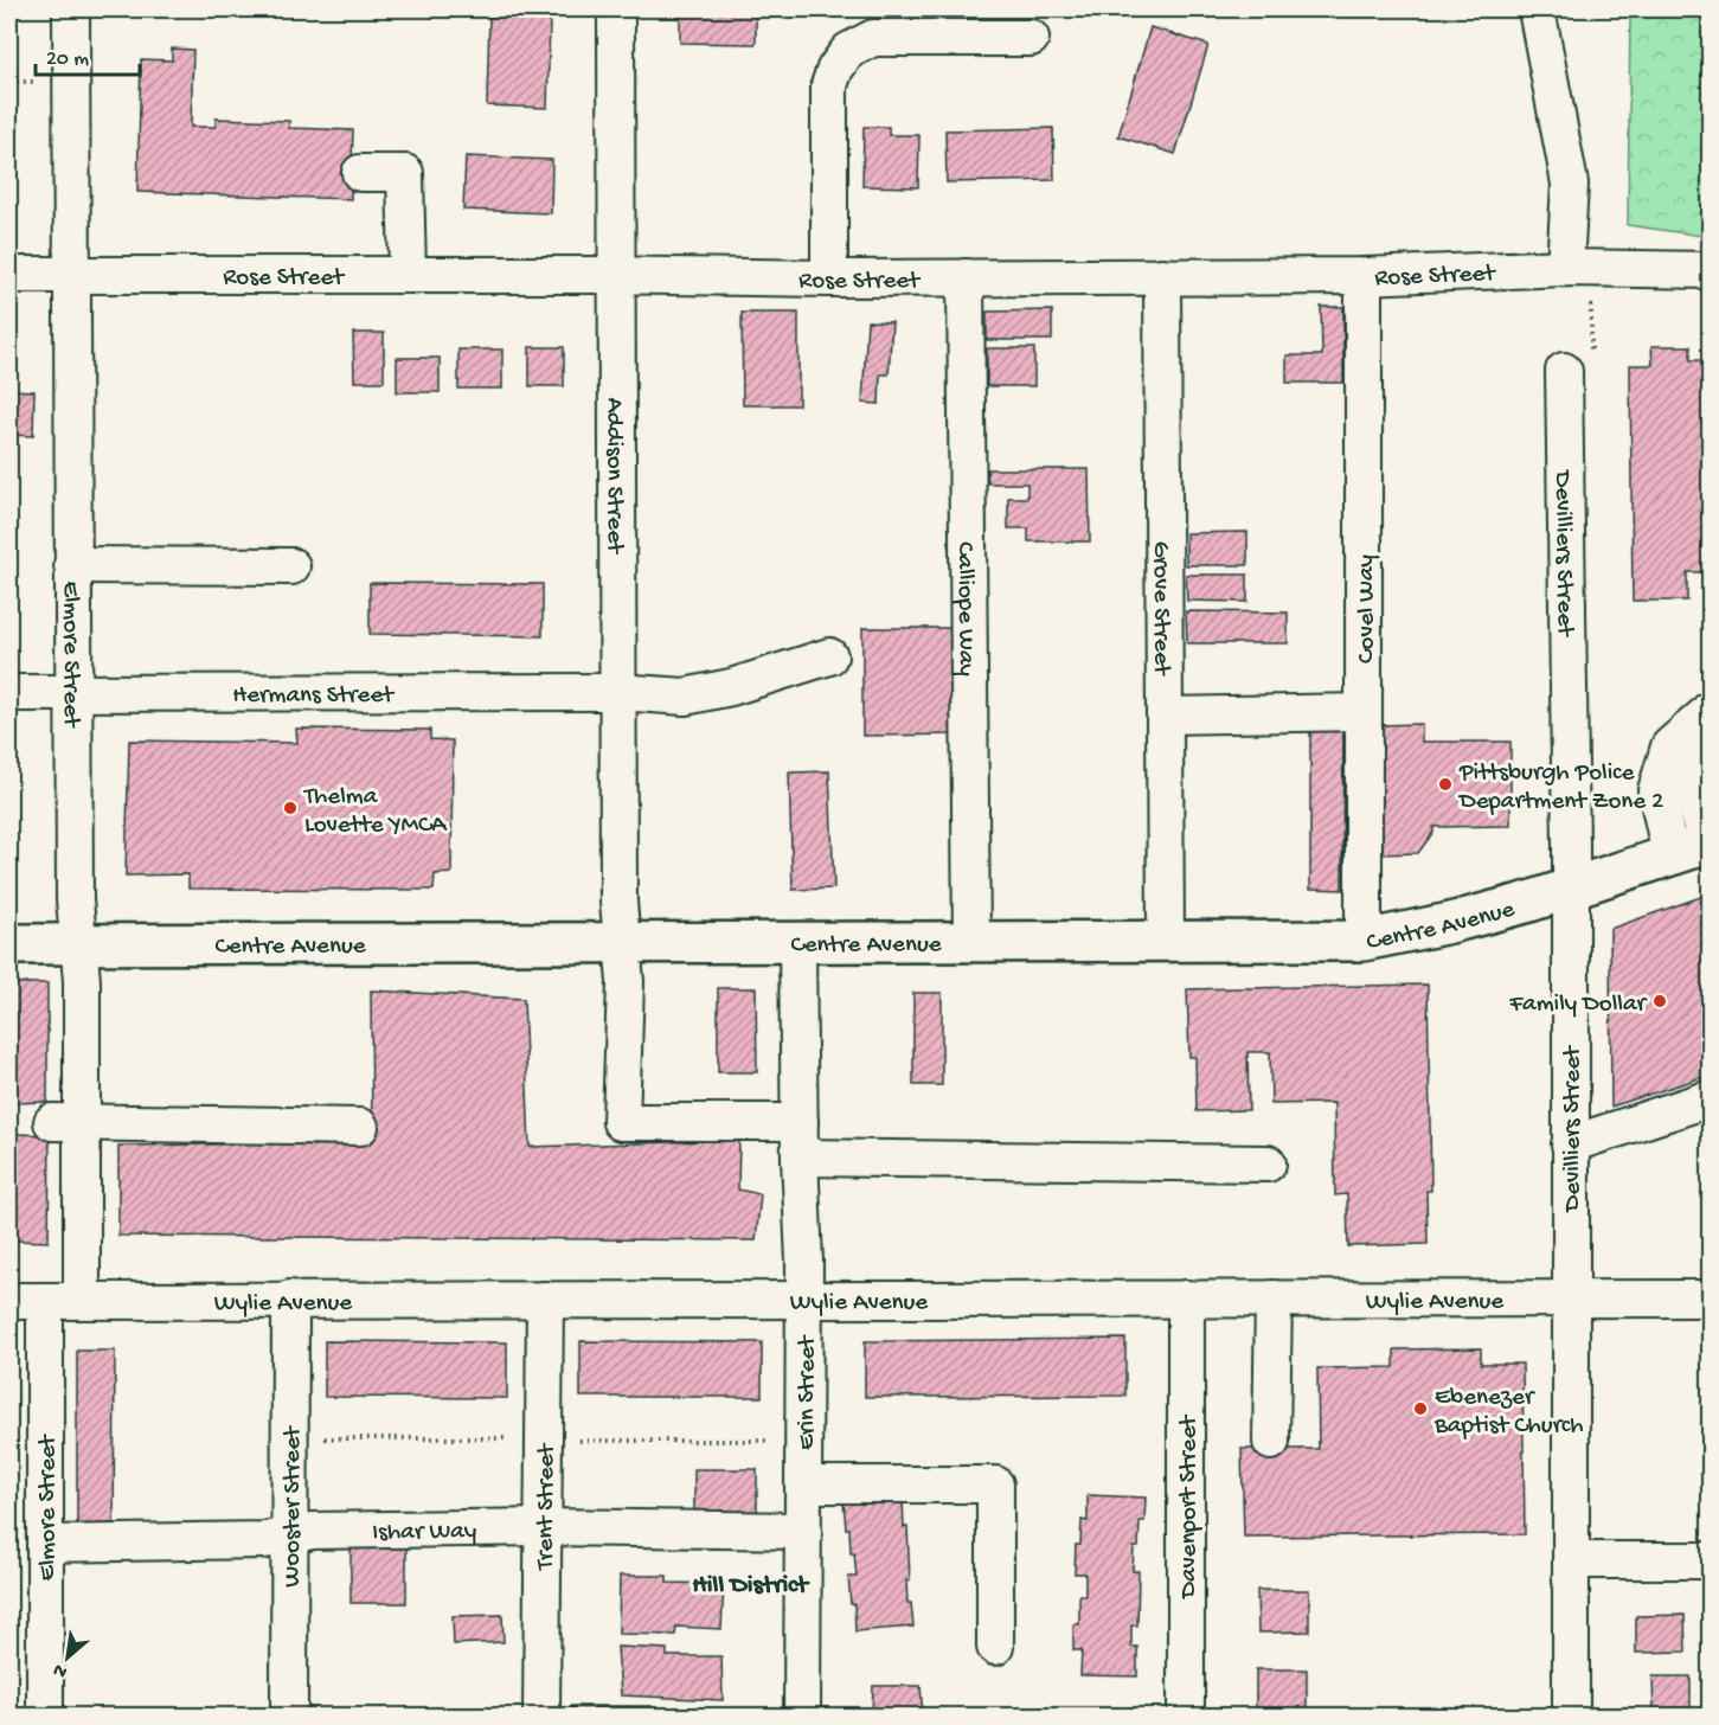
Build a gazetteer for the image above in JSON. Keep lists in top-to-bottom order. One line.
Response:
{"streets":{"main road":["Centre Avenue"],"street":["Rose Street","Addison Street","Devilliers Street","Grove Street","Covel Way","Calliope Way","Elmore Street","Hermans Street","Wylie Avenue","Erin Street","Wooster Street","Davenport Street","Trent Street","Ishar Way"]},"crossings":[["Rose Street","Addison Street"],["Rose Street","Grove Street"],["Rose Street","Covel Way"],["Rose Street","Calliope Way"],["Rose Street","Elmore Street"],["Addison Street","Hermans Street"],["Addison Street","Centre Avenue"],["Addison Street","Erin Street"],["Devilliers Street","Centre Avenue"],["Devilliers Street","Wylie Avenue"],["Grove Street","Centre Avenue"],["Covel Way","Centre Avenue"],["Calliope Way","Centre Avenue"],["Elmore Street","Hermans Street"],["Elmore Street","Centre Avenue"],["Elmore Street","Wylie Avenue"],["Elmore Street","Ishar Way"],["Centre Avenue","Erin Street"],["Wylie Avenue","Erin Street"],["Wylie Avenue","Wooster Street"],["Wylie Avenue","Davenport Street"],["Wylie Avenue","Trent Street"],["Erin Street","Ishar Way"],["Wooster Street","Ishar Way"],["Trent Street","Ishar Way"]],"districts":["Hill District"],"places":["Pittsburgh Police Department Zone 2","Thelma Lovette YMCA","Family Dollar","Ebenezer Baptist Church"],"scale_bar":"20 m","north":"bottom left"}
